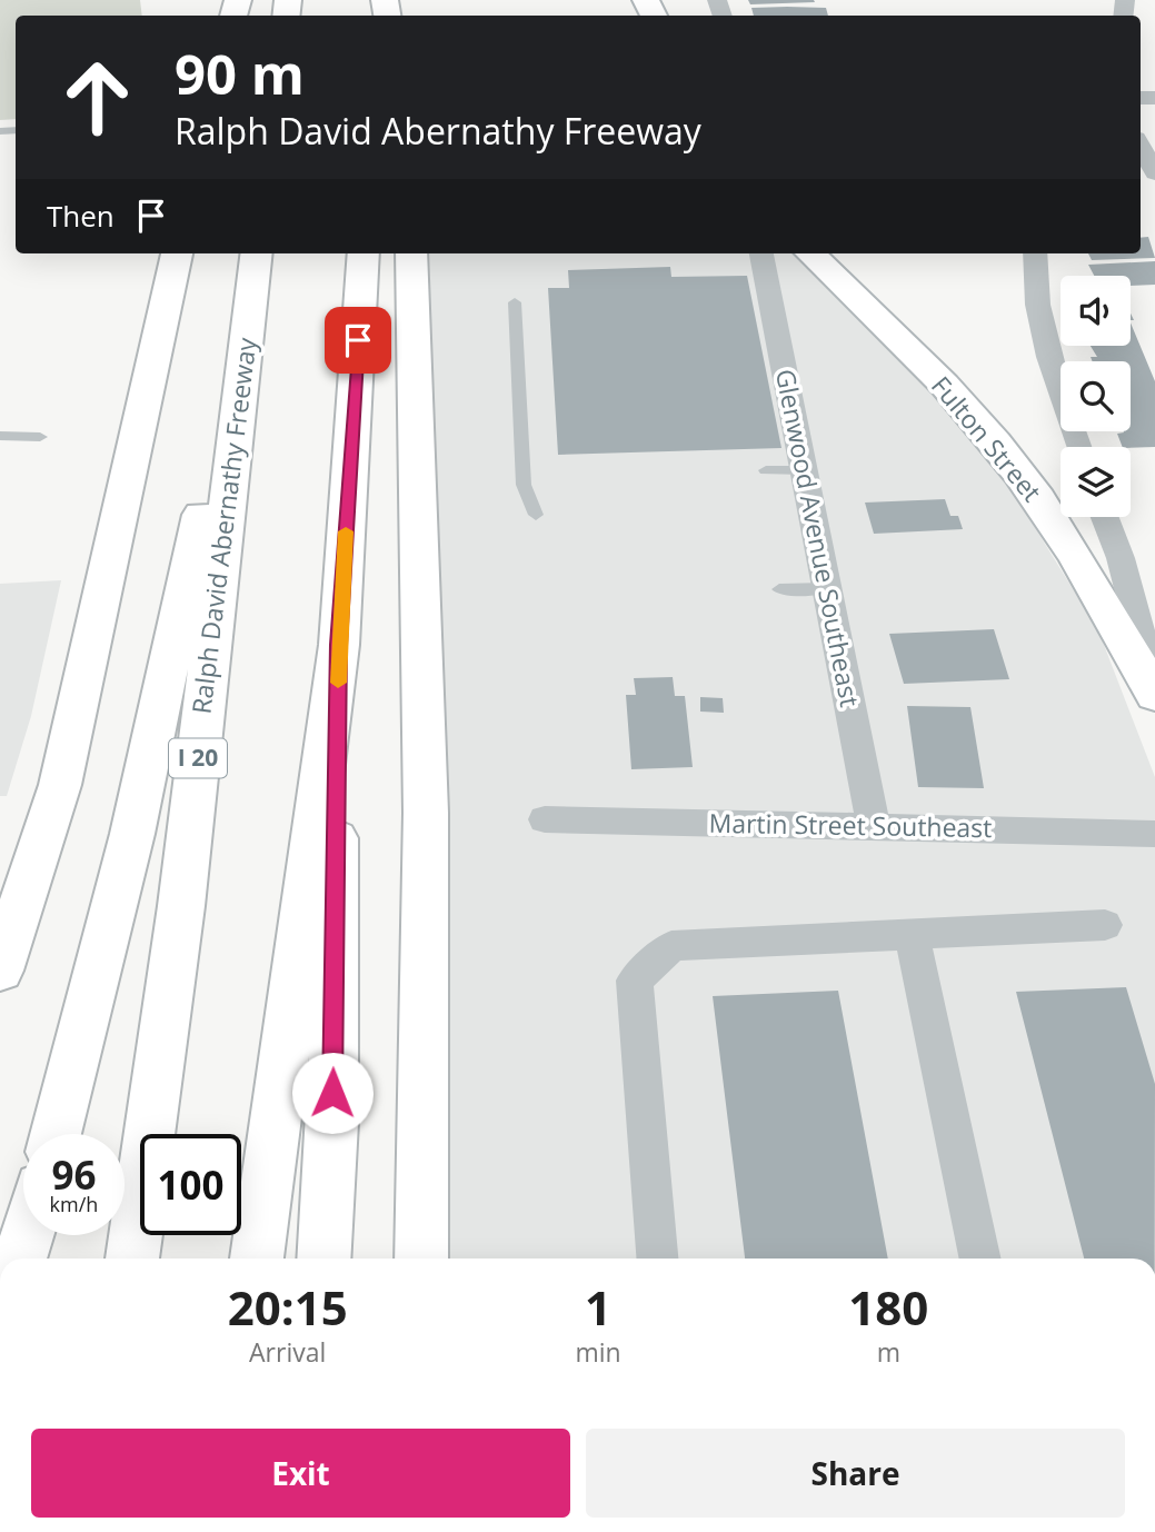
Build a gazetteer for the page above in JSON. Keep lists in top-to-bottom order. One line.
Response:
{"streets":{"main road":["Fulton Street","Ralph David Abernathy Freeway","I 20"],"street":["Glenwood Avenue Southeast","Martin Street Southeast"]},"crossings":[["Glenwood Avenue Southeast","Martin Street Southeast"]],"page":{"turn":["90 m","Ralph David Abernathy Freeway"],"then":"Then","speed":"96 km/h","limit":"100","eta":["20:15","Arrival","1","min","180","m"],"buttons":["Exit","Share"]}}
